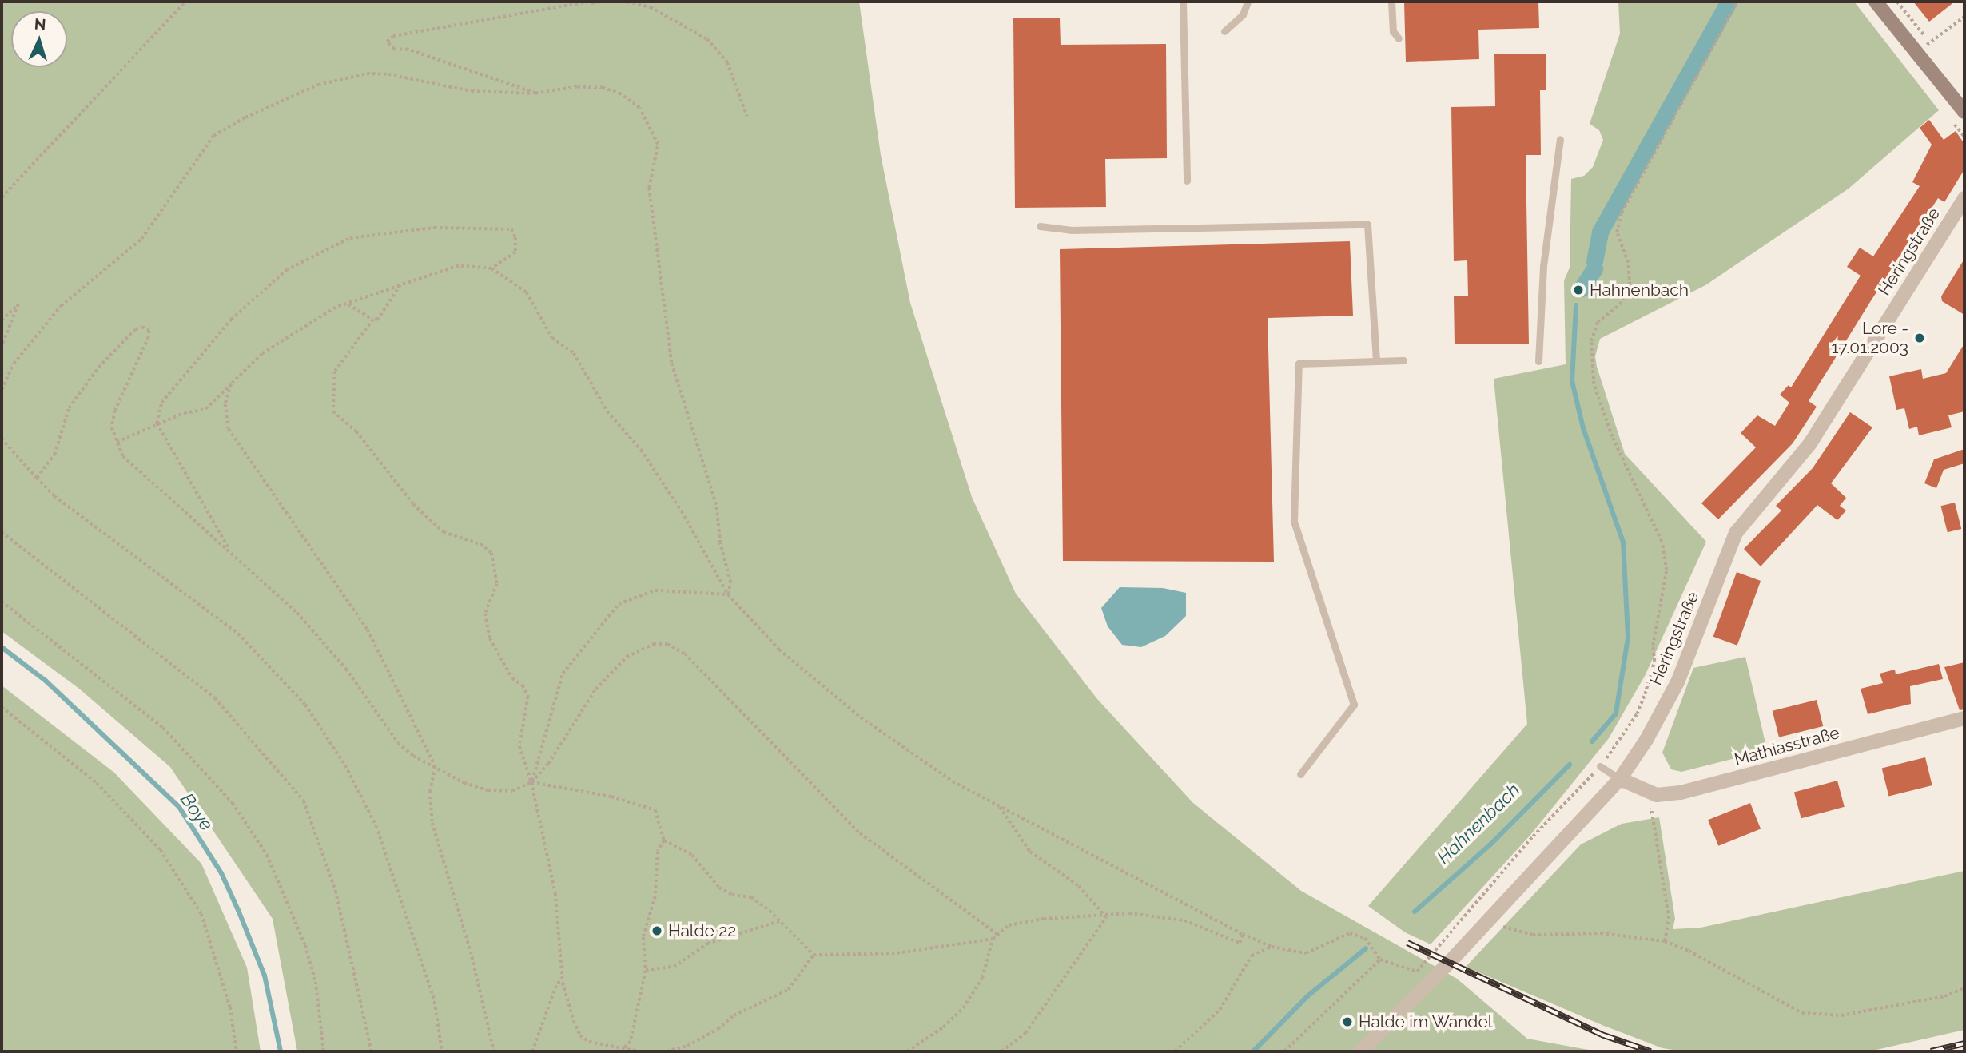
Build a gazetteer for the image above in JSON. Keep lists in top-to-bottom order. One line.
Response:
{"streets":{"street":["Heringstraße","Mathiasstraße"]},"crossings":[["Heringstraße","Mathiasstraße"]],"water":["Boye","Hahnenbach"],"places":["Hahnenbach","Lore - 17.01.2003","Halde 22","Halde im Wandel"],"north":"top"}
